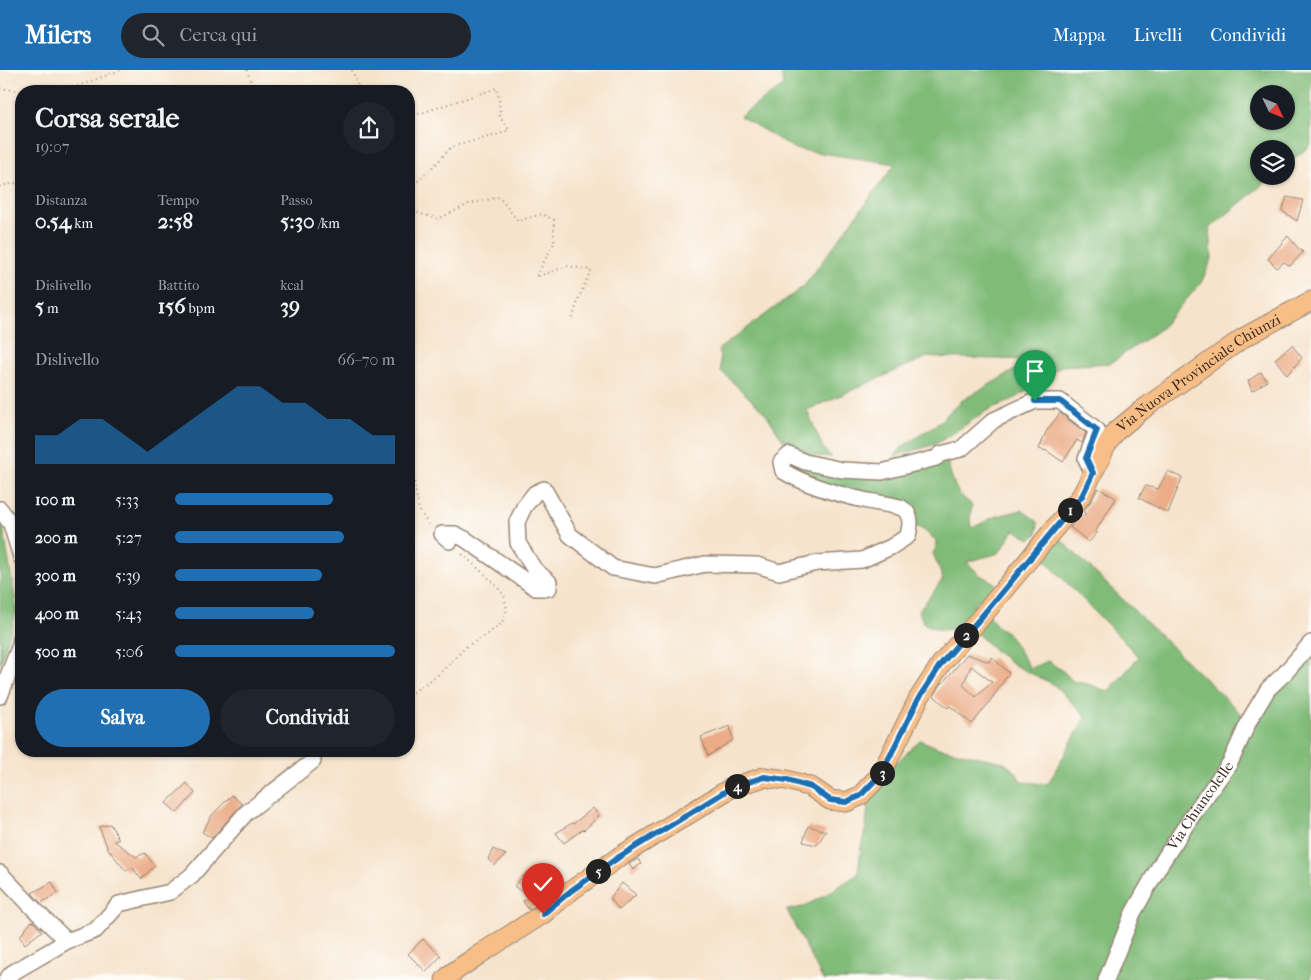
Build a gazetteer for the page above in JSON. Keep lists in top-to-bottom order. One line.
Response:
{"streets":{"main road":["Via Nuova Provinciale Chiunzi"],"street":["Via Chiancolelle"]},"north":"bottom right","page":{"header":"Milers","search":"Cerca qui","nav":["Mappa","Livelli","Condividi"],"heading":["Corsa serale","19:07"],"stats":[["Distanza","0.54 km"],["Tempo","2:58"],["Passo","5:30 /km"],["Dislivello","5 m"],["Battito","156 bpm"],["kcal","39"]],"chart":["Dislivello","66–70 m"],"list":[{"name":"100 m","note":"5:33"},{"name":"200 m","note":"5:27"},{"name":"300 m","note":"5:39"},{"name":"400 m","note":"5:43"},{"name":"500 m","note":"5:06"}],"pins":["1","2","3","4","5"],"buttons":["Salva","Condividi"]}}
